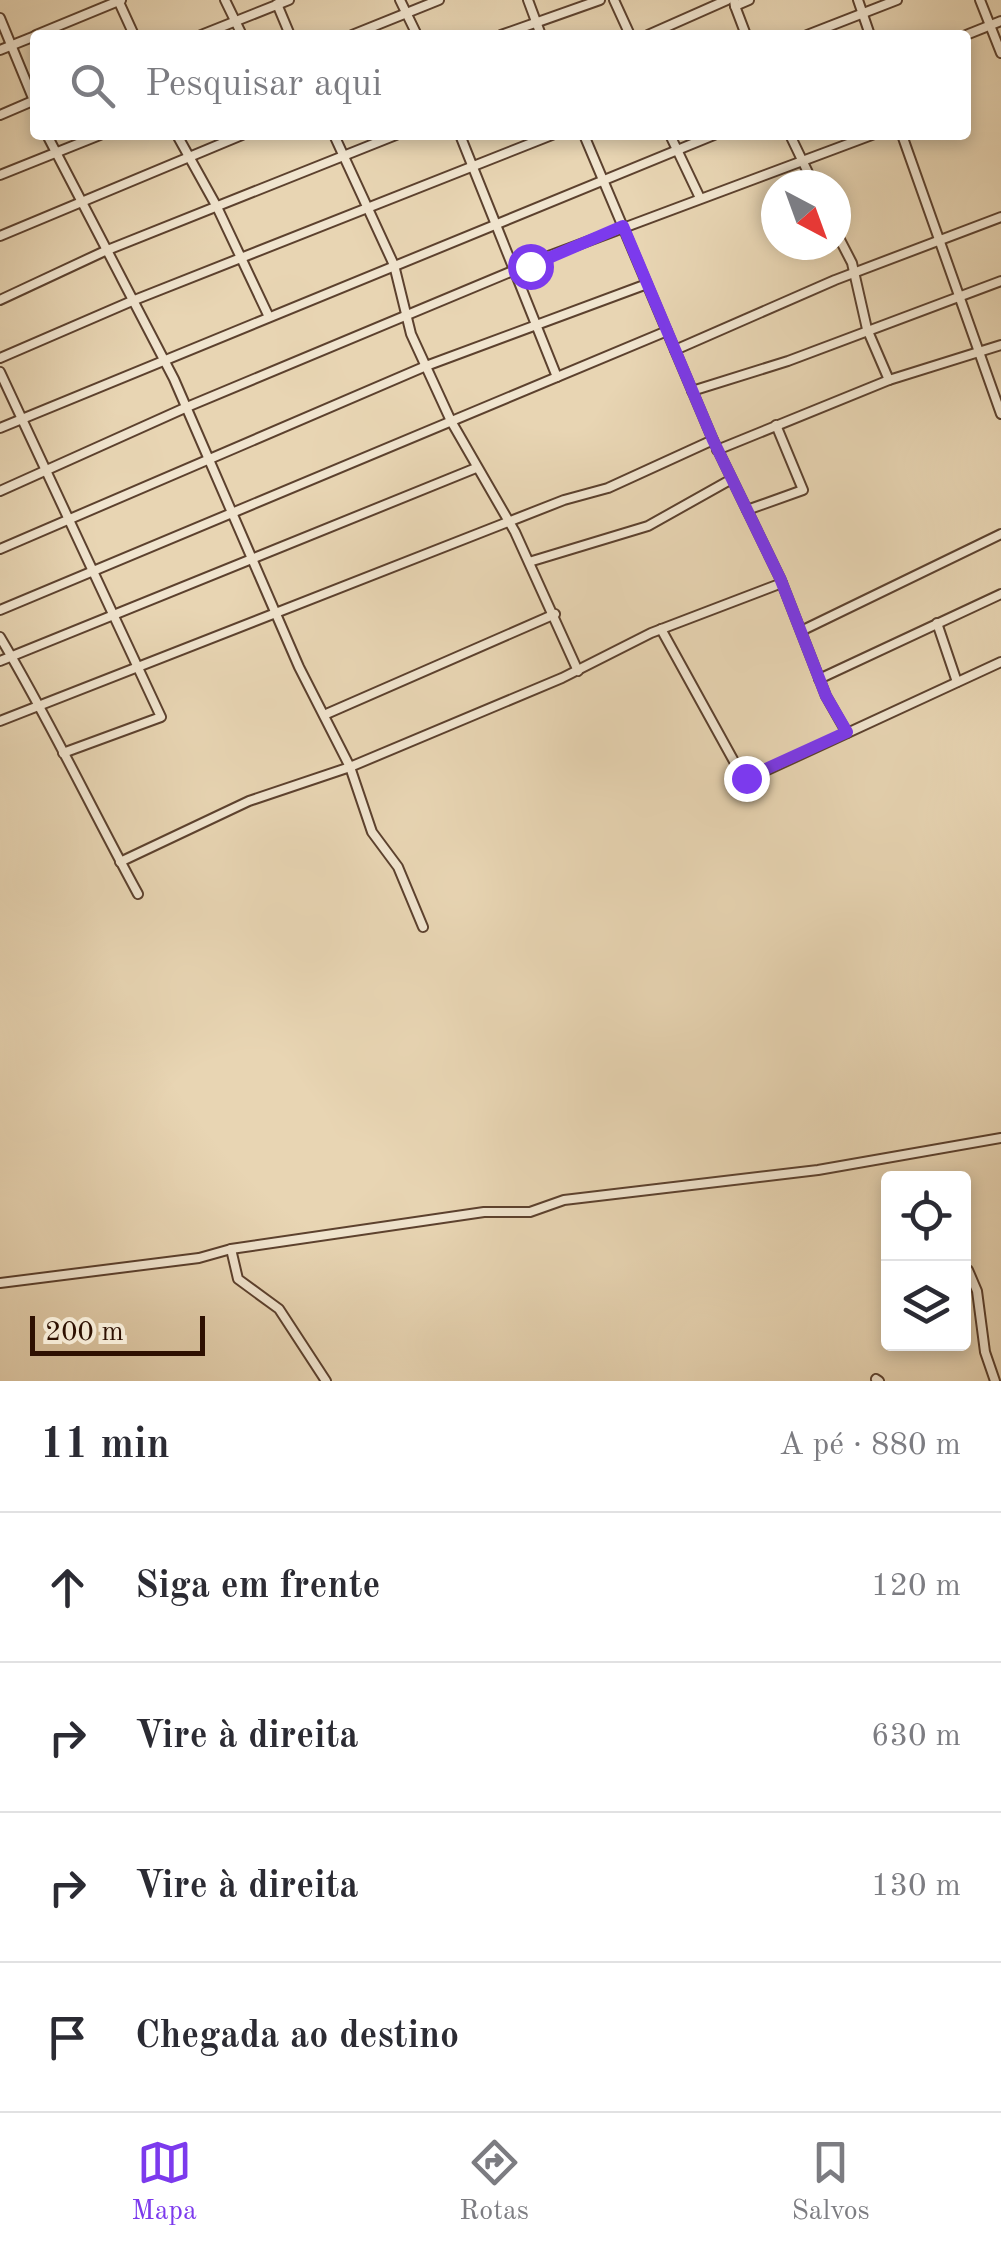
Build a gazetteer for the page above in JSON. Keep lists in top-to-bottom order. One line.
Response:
{"scale_bar":"200 m","north":"bottom right","page":{"search":"Pesquisar aqui","scale":"200 m","heading":["11 min","A pé · 880 m"],"list":[["Siga em frente","120 m"],["Vire à direita","630 m"],["Vire à direita","130 m"],"Chegada ao destino"],"nav":["Mapa","Rotas","Salvos"]}}
